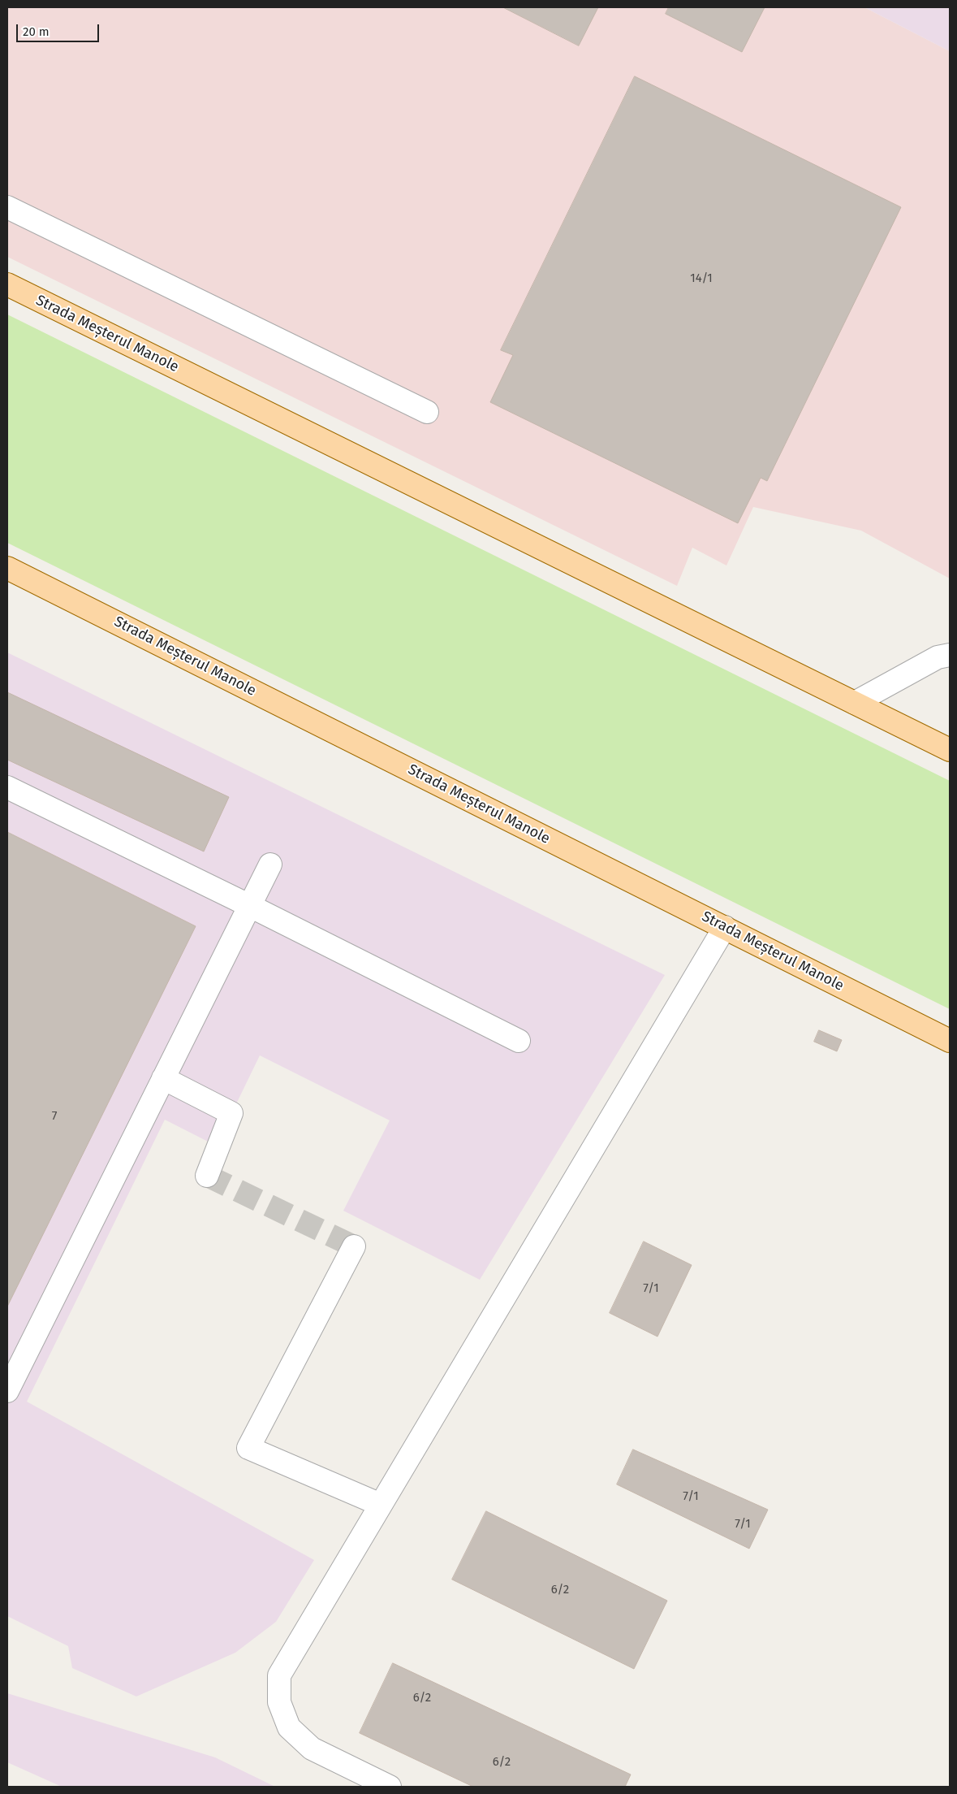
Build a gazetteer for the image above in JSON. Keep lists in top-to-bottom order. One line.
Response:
{"streets":{"main road":["Strada Meșterul Manole"]},"house_numbers":["14/1","7","7/1","7/1","7/1","6/2","6/2","6/2"],"scale_bar":"20 m"}
